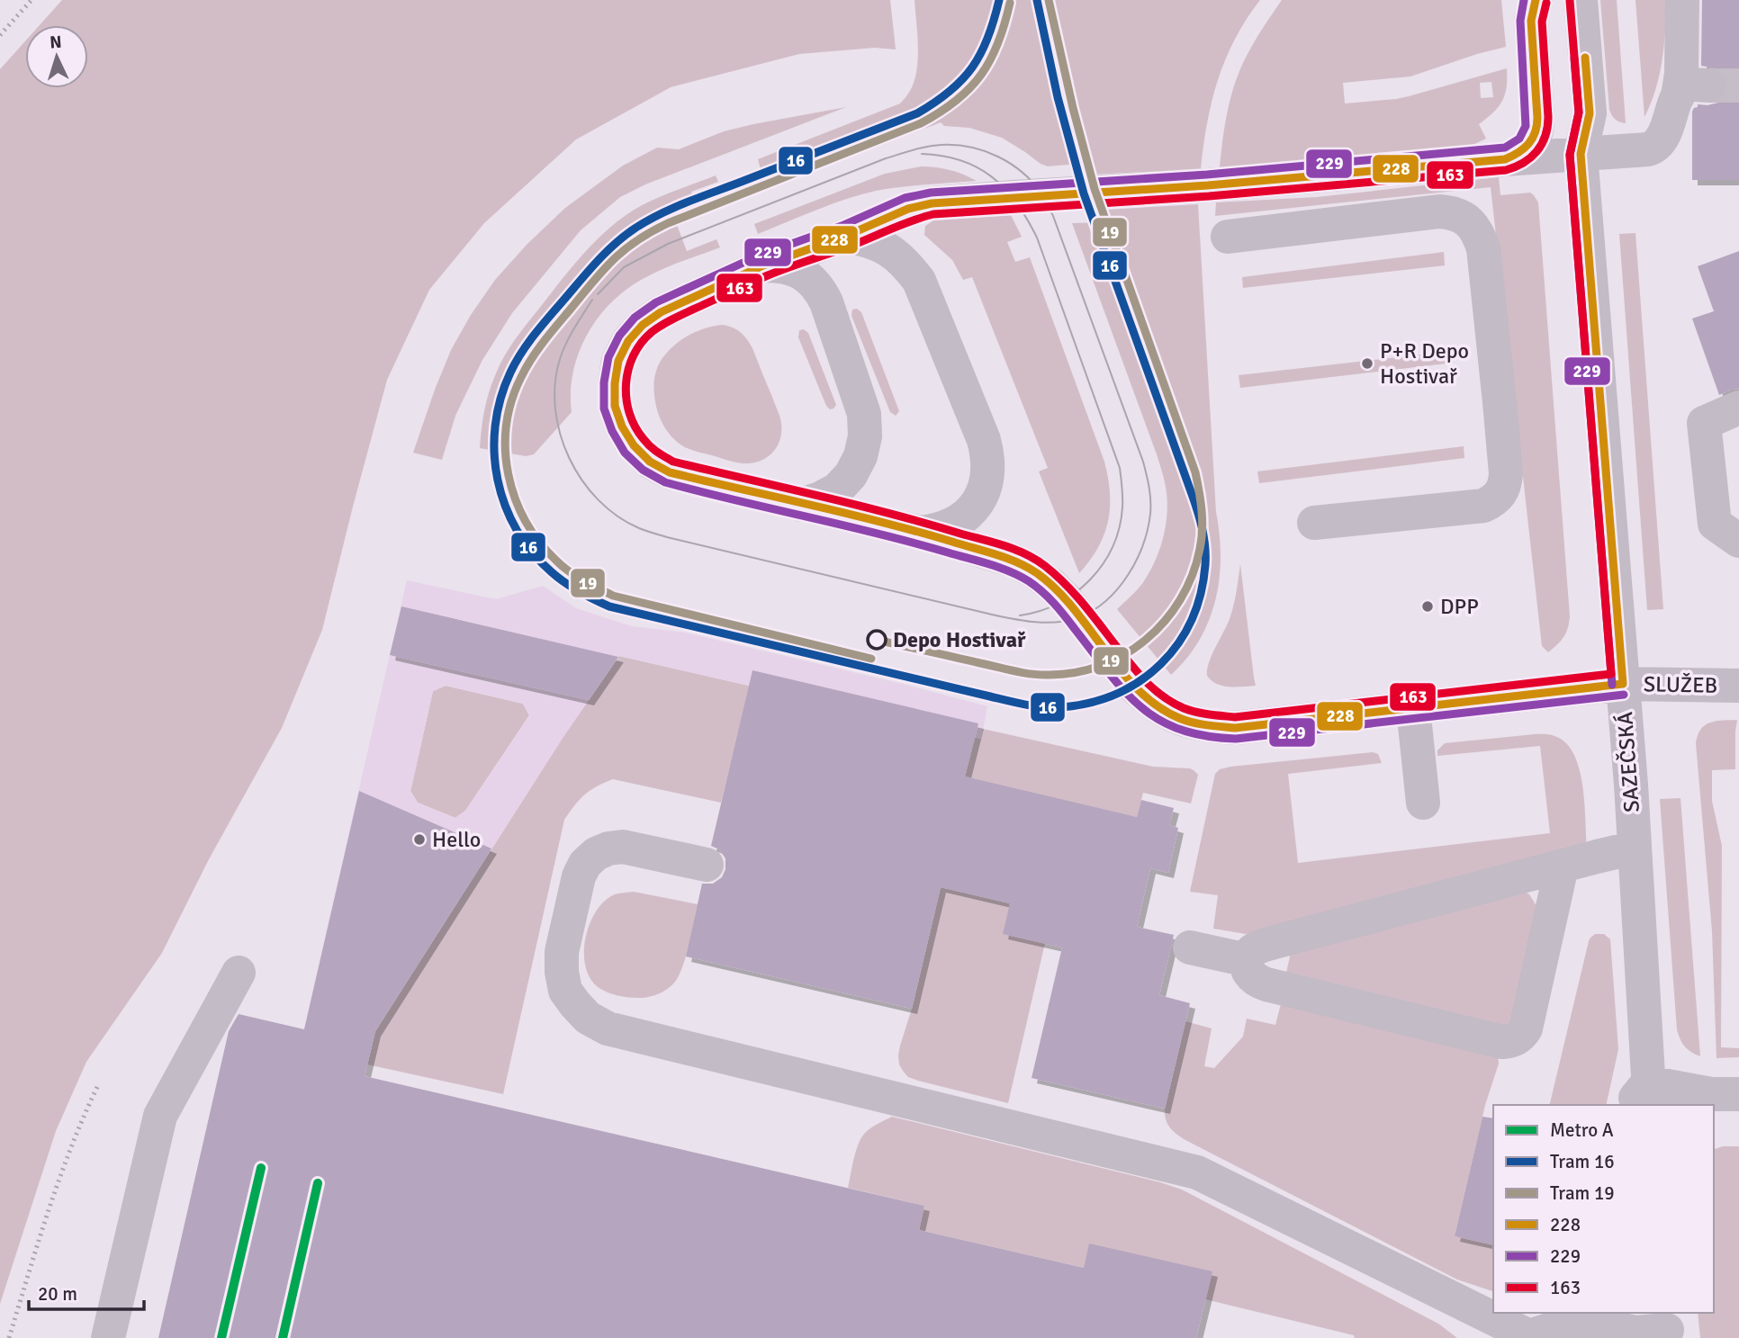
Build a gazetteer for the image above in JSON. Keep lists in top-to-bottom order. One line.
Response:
{"streets":{"street":["SLUŽEB","SAZEČSKÁ"]},"crossings":[["SLUŽEB","SAZEČSKÁ"]],"places":["P+R Depo Hostivař","DPP","Depo Hostivař","Hello"],"lines":["tram line 16","tram line 19","transit line 228","transit line 229","transit line 163","metro line A"],"legend":["Metro A","Tram 16","Tram 19","228","229","163"],"scale_bar":"20 m","north":"top"}
